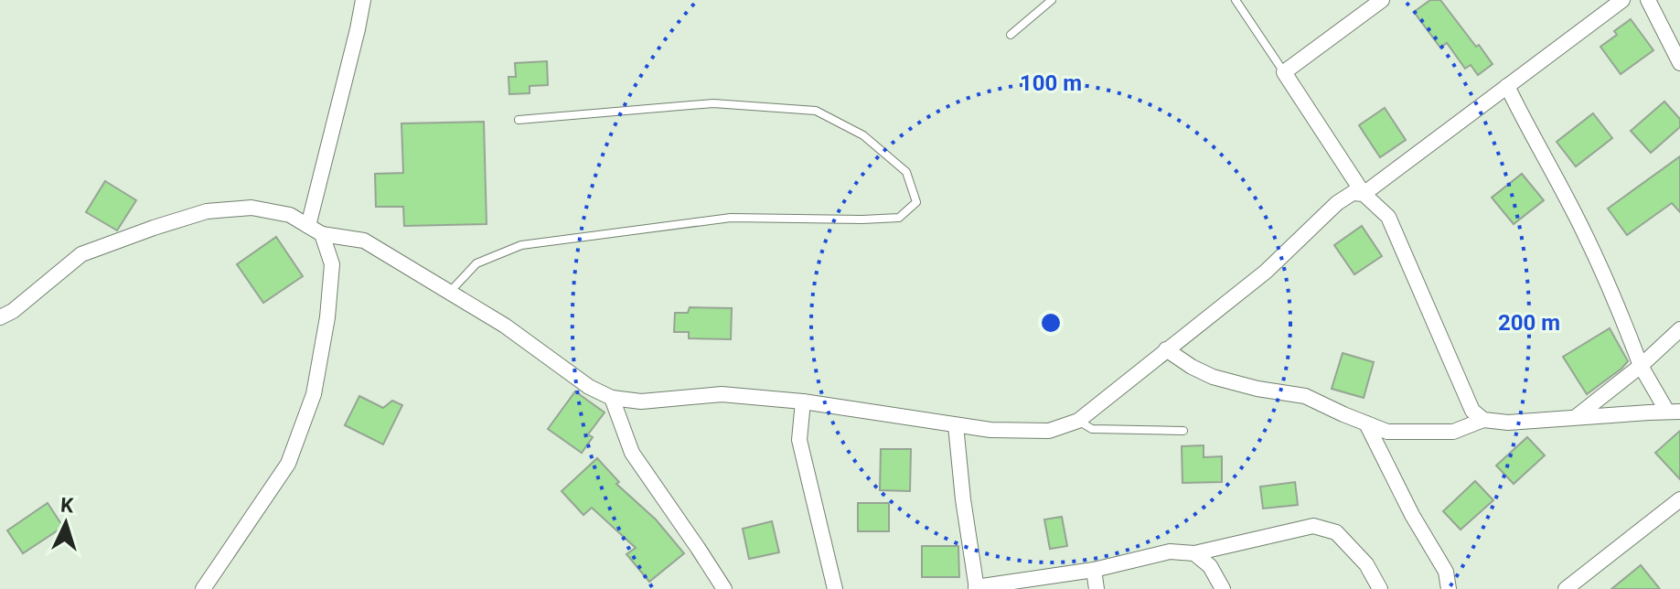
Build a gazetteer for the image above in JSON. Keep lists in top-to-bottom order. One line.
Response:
{"north":"top","rings":["100 m","200 m"]}
